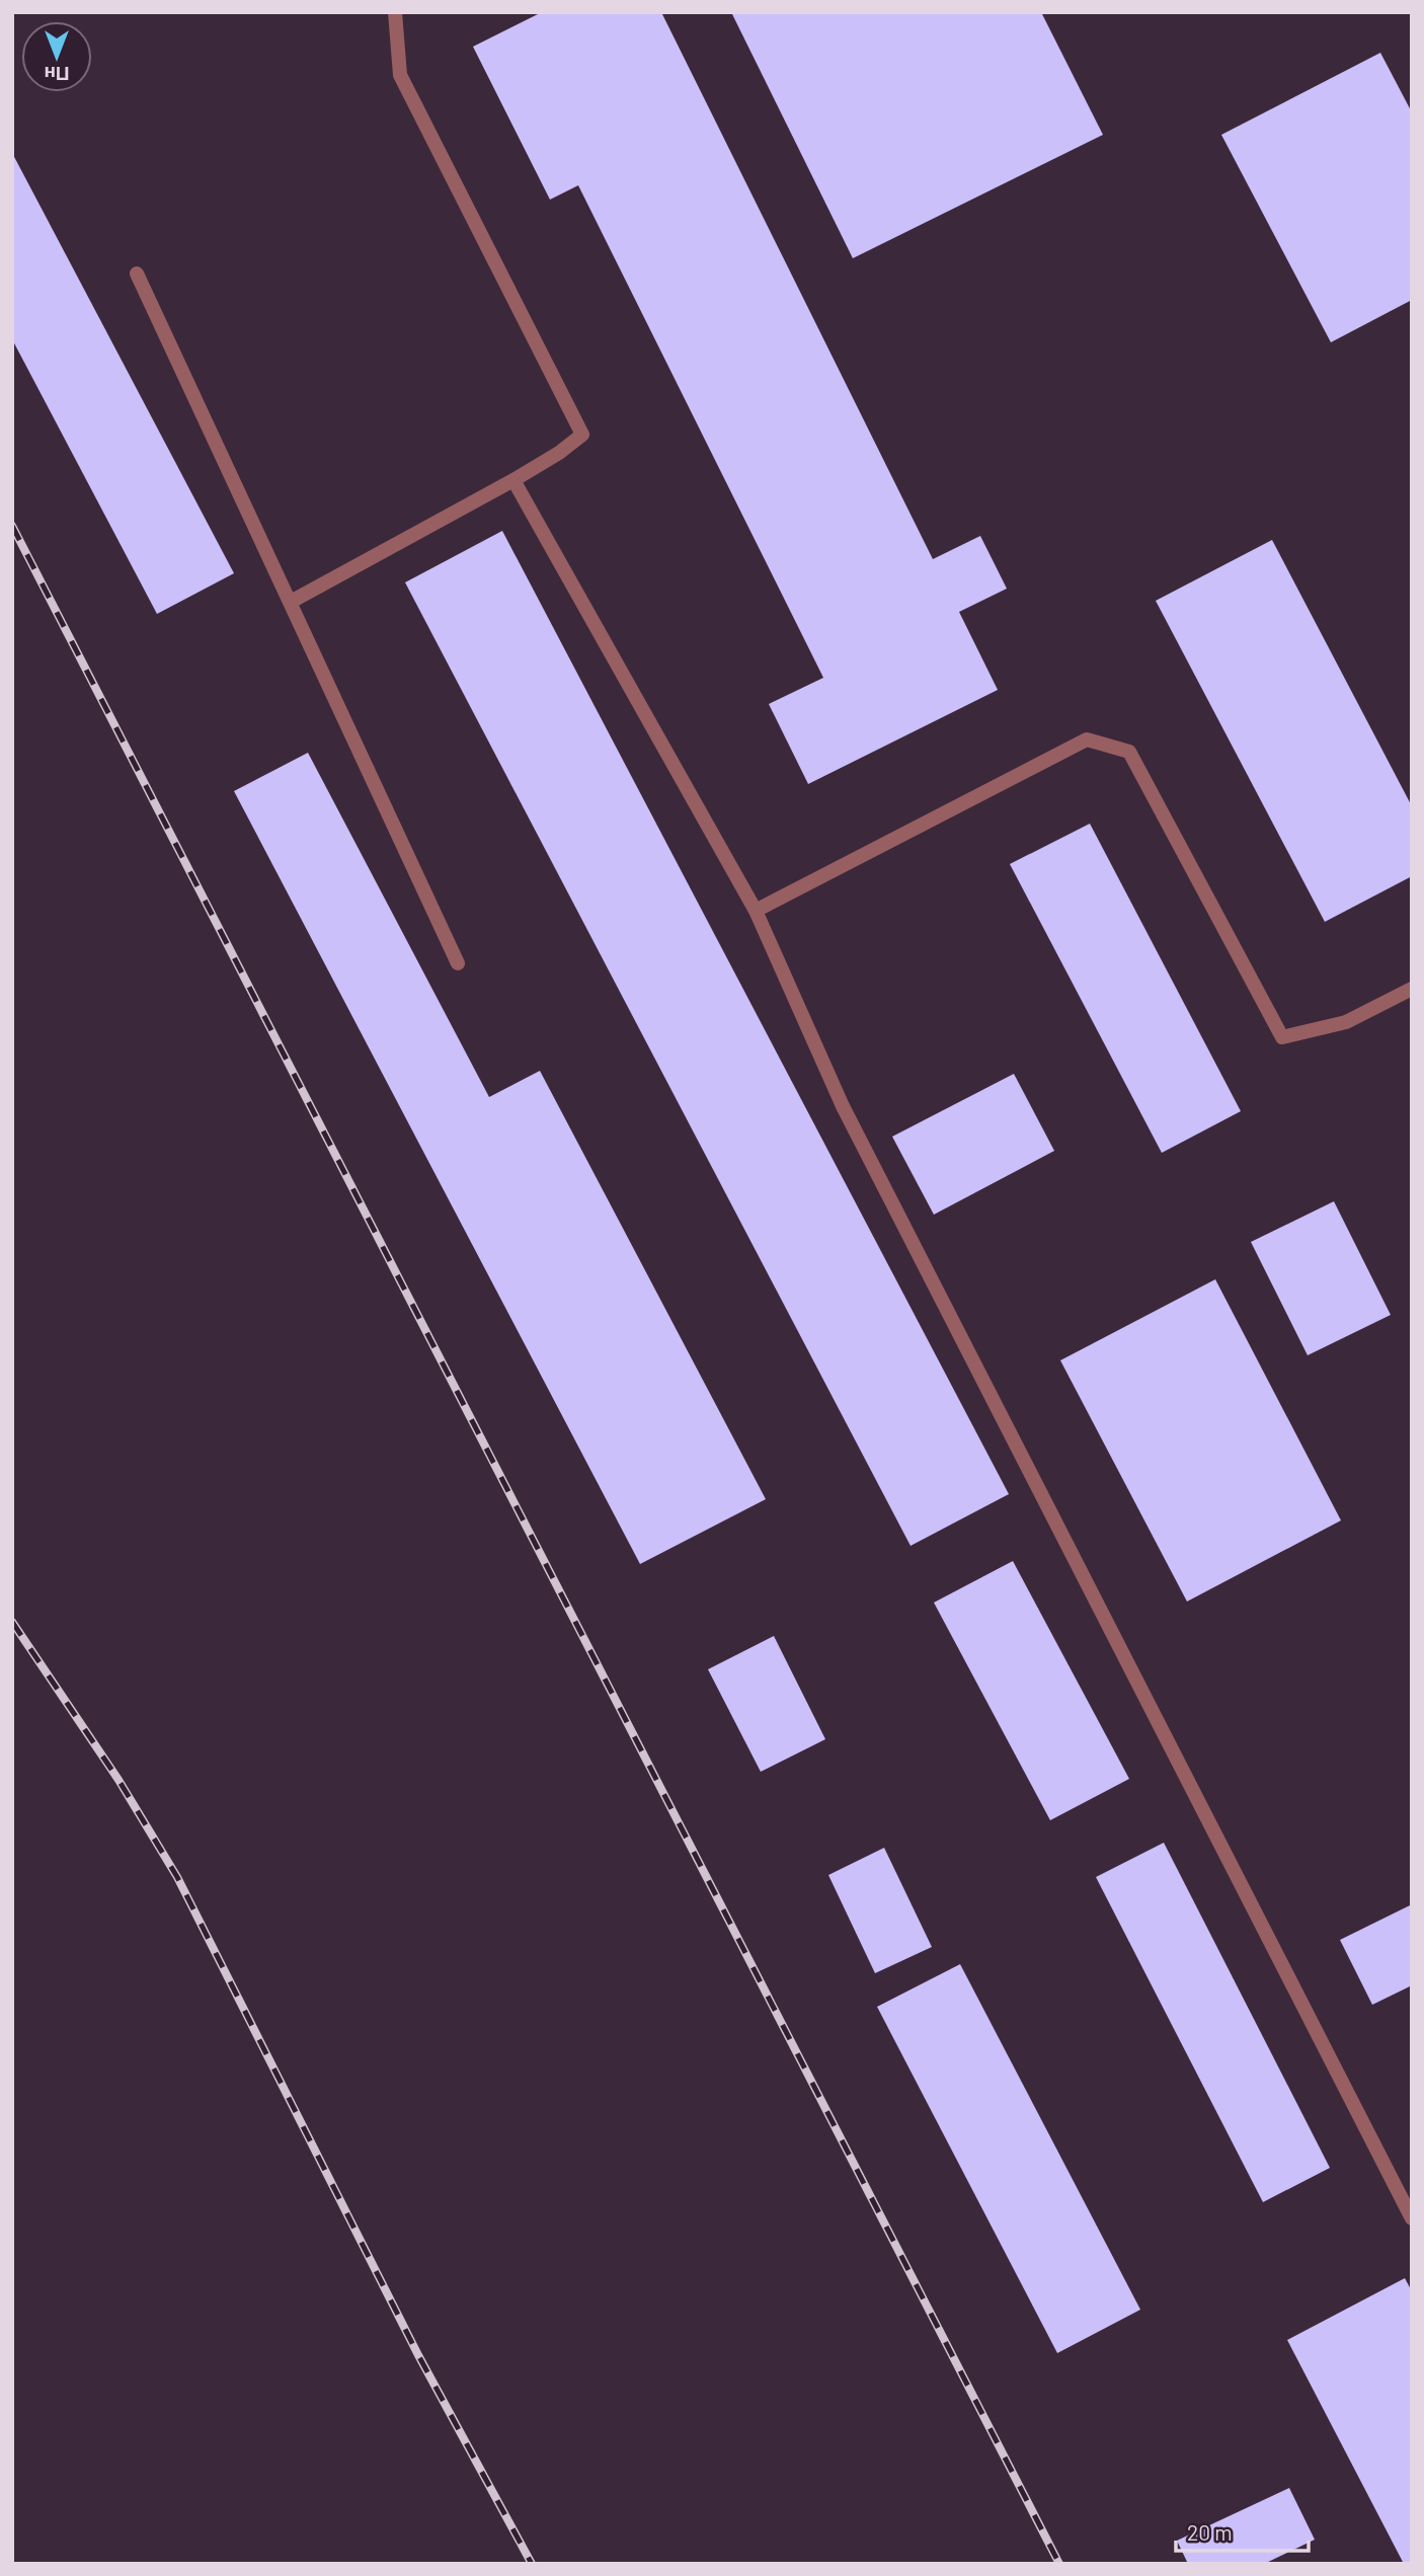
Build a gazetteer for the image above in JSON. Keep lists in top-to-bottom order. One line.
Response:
{"scale_bar":"20 m","north":"bottom"}
